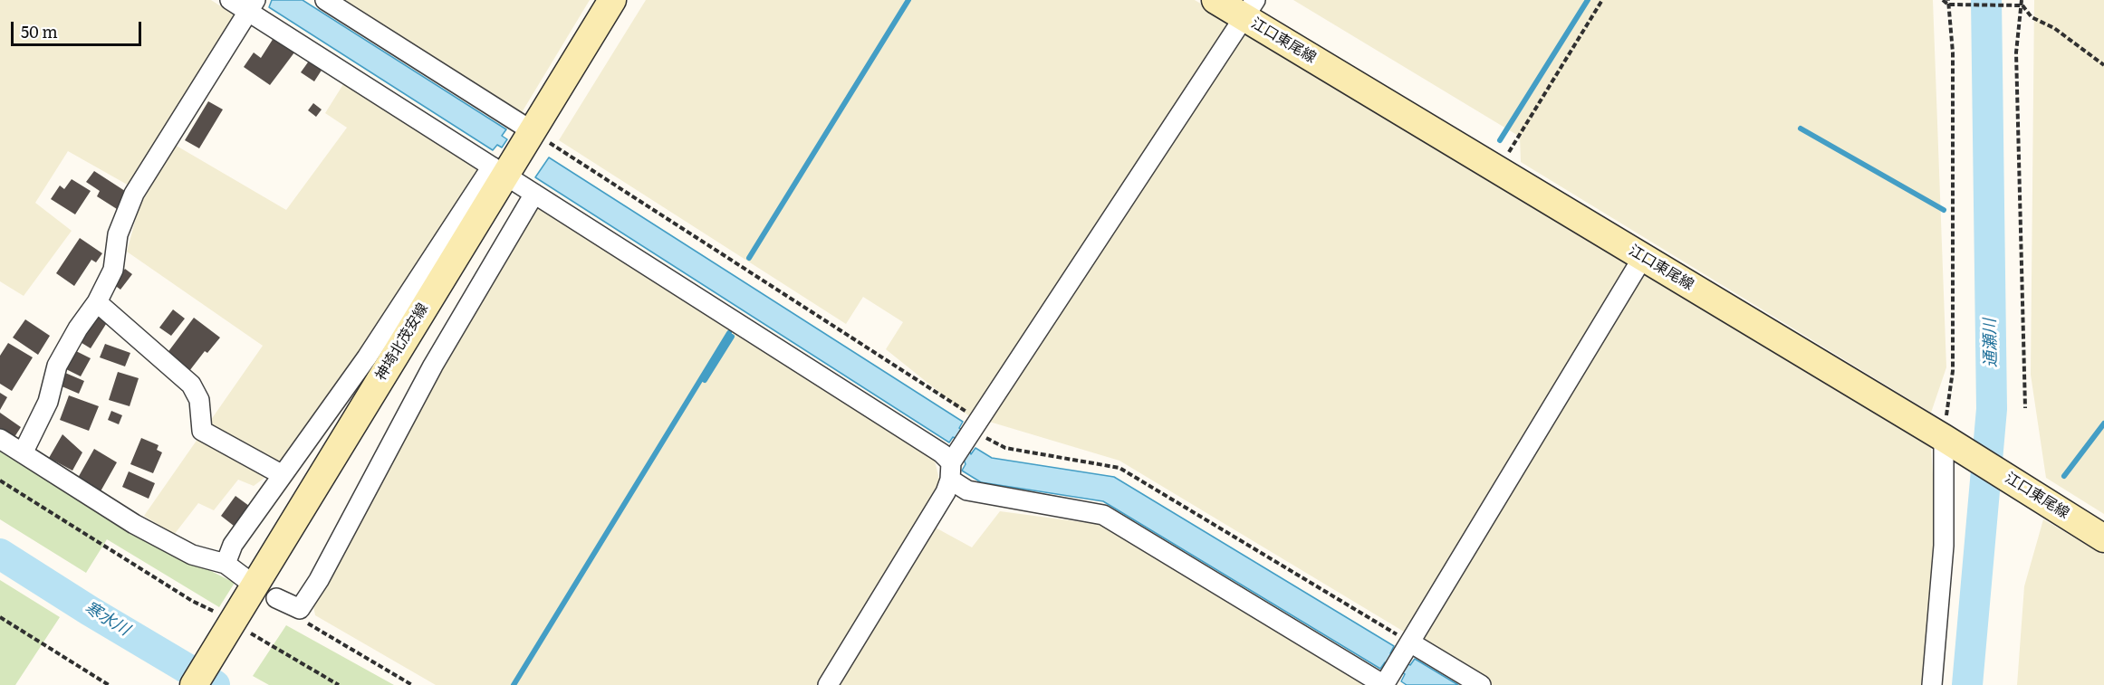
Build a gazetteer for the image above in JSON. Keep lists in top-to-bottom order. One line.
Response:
{"streets":{"main road":["江口東尾線","神埼北茂安線"]},"water":["通瀬川","寒水川"],"scale_bar":"50 m"}
